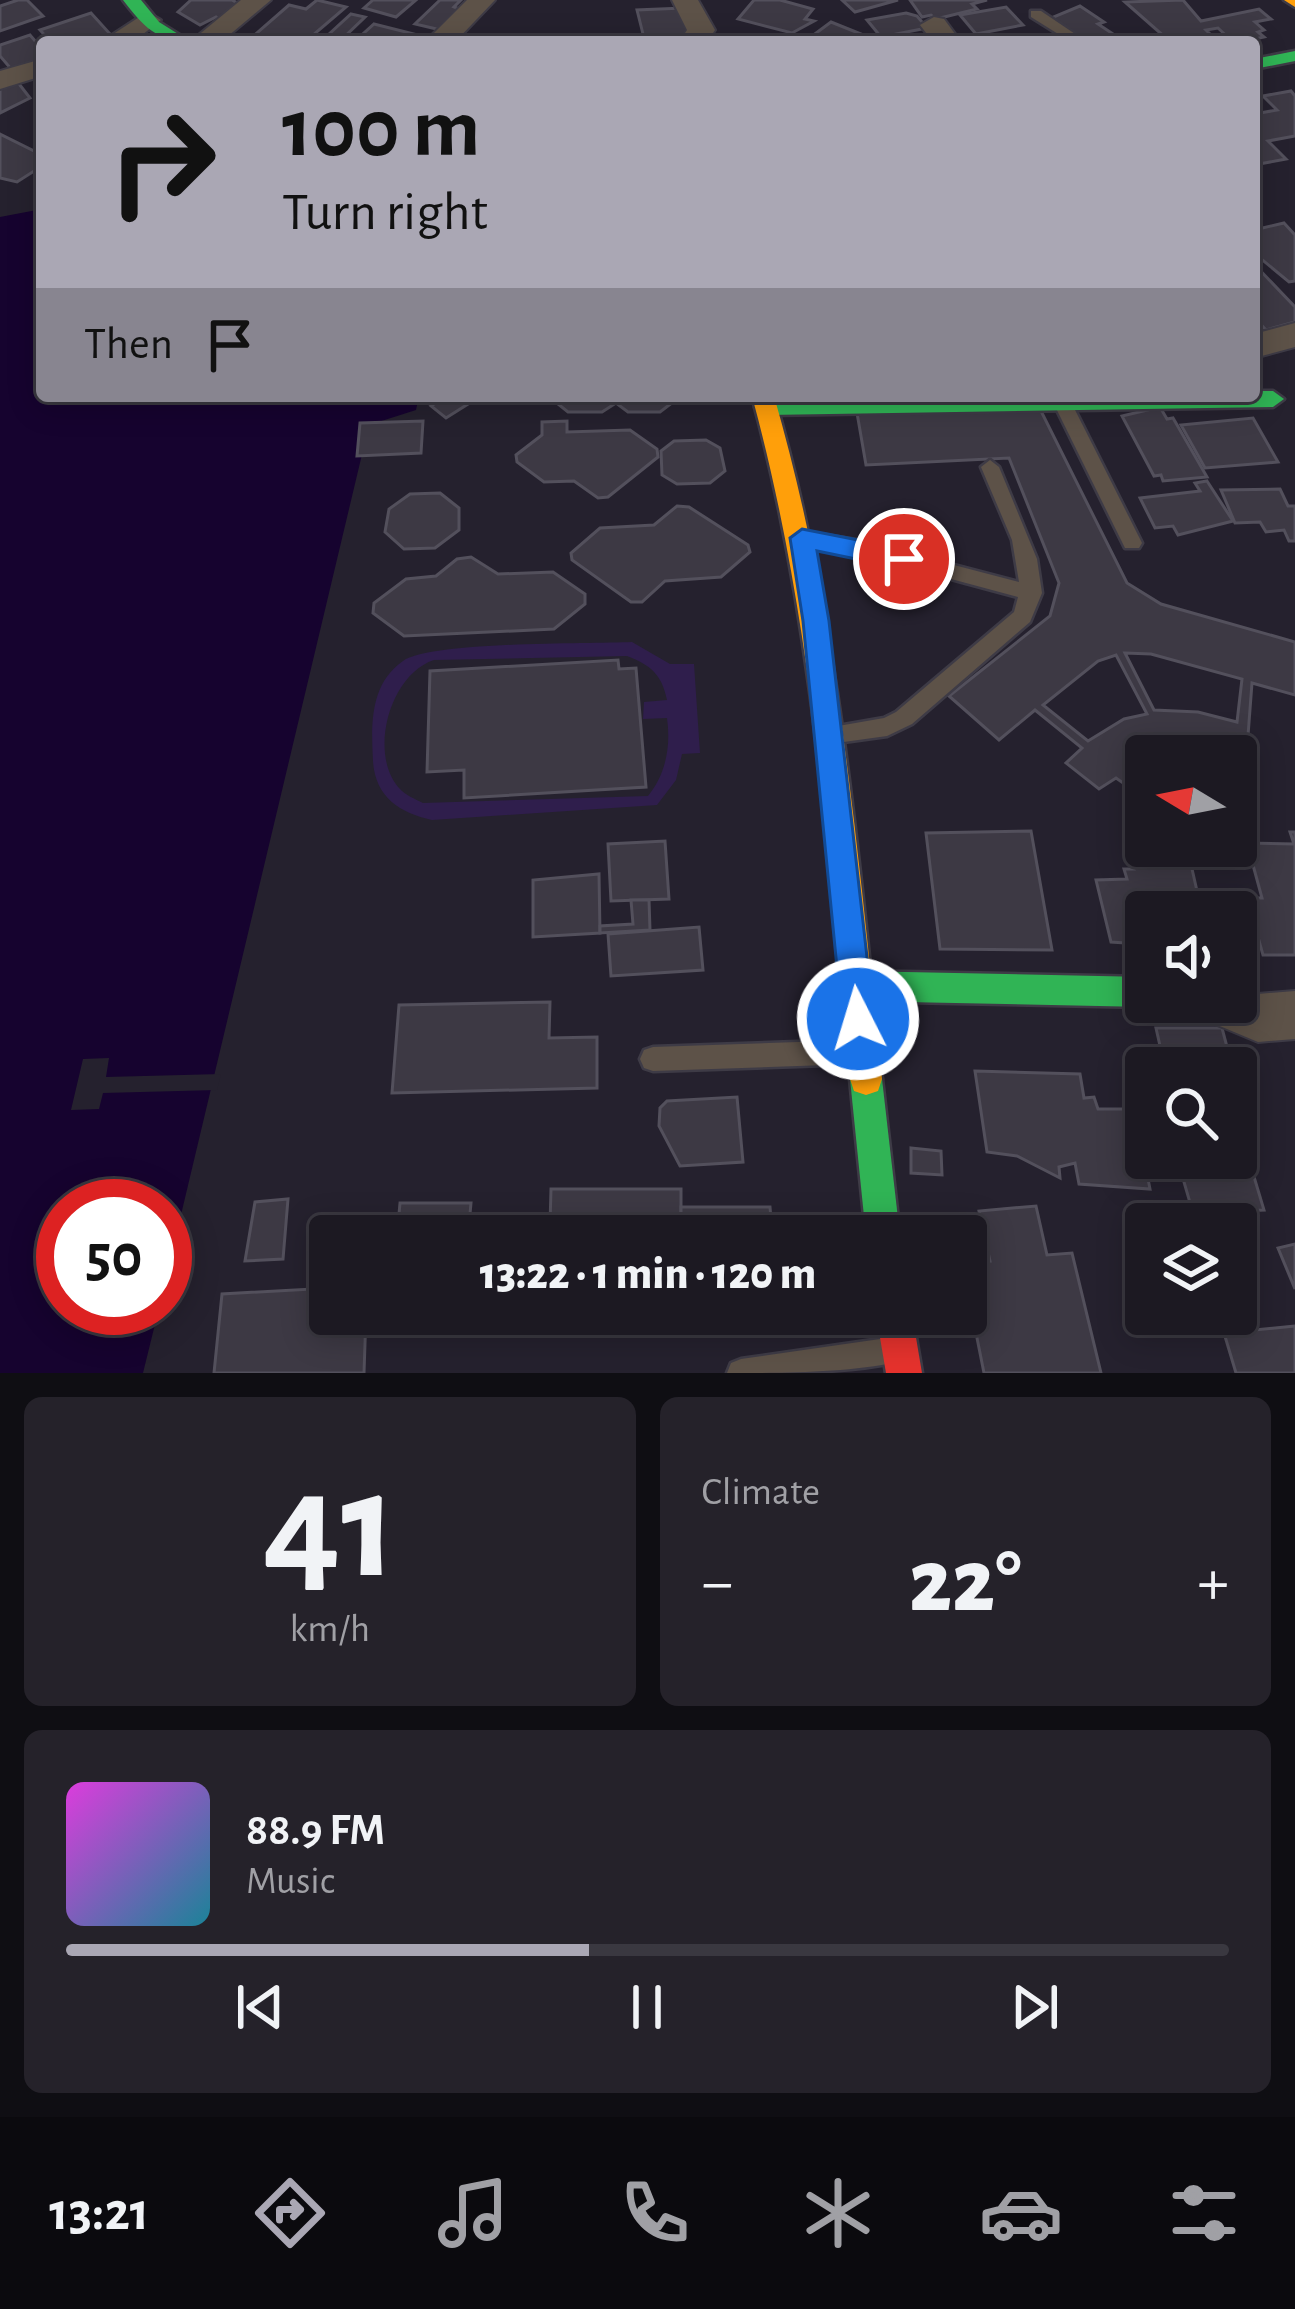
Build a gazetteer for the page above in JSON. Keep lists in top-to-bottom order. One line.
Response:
{"north":"left","page":{"turn":["100 m","Turn right"],"then":"Then","limit":"50","trip":"13:22 · 1 min · 120 m","tile":[["41","km/h"],"Climate"],"heat":["−","22°","+"],"song":["88.9 FM","Music"],"tabs":"13:21"}}
